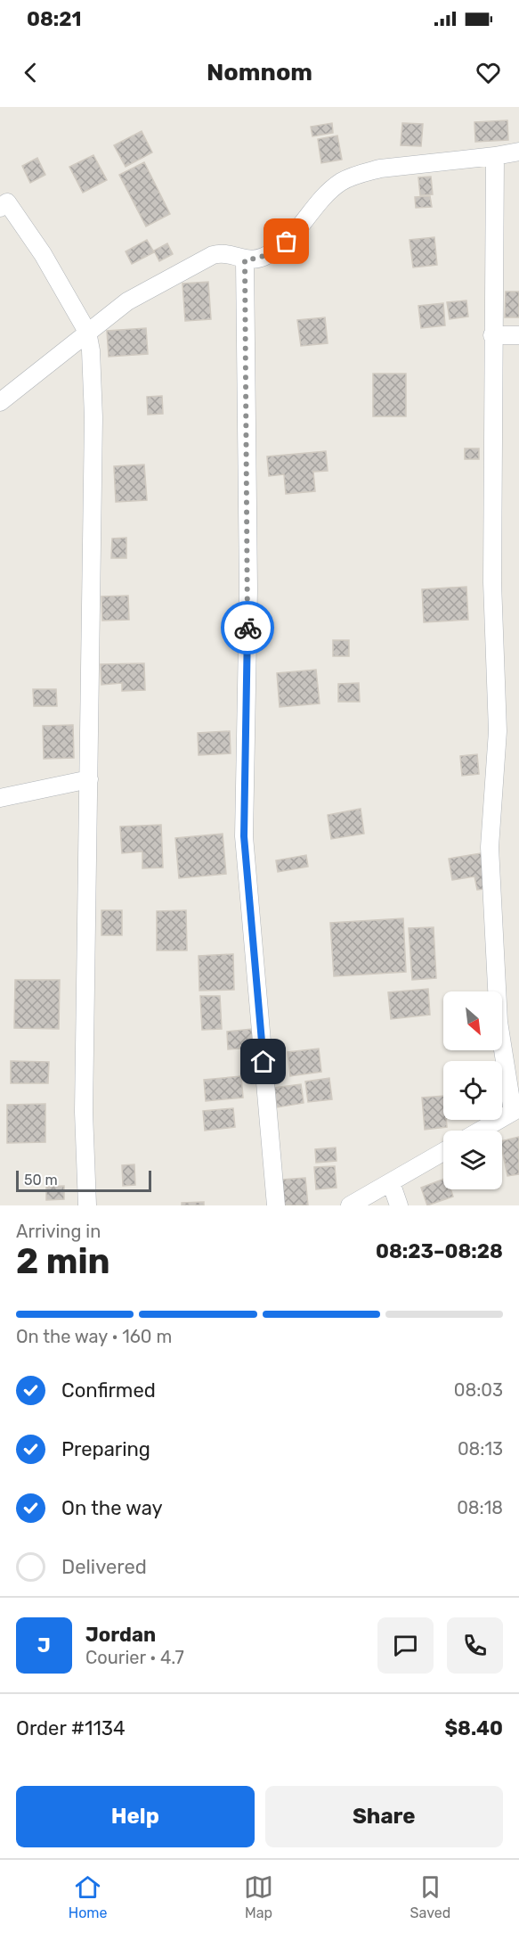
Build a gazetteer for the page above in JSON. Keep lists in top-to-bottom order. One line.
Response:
{"scale_bar":"50 m","north":"bottom right","page":{"status":"08:21","header":"Nomnom","scale":"50 m","heading":["2 min","Arriving in","08:23–08:28"],"panel":["Jordan","Courier · 4.7","Order #1134","$8.40"],"bar":"On the way · 160 m","list":[["Confirmed","08:03"],["Preparing","08:13"],["On the way","08:18"],"Delivered"],"round":"J","buttons":["Help","Share"],"tabs":["Home","Map","Saved"]}}
